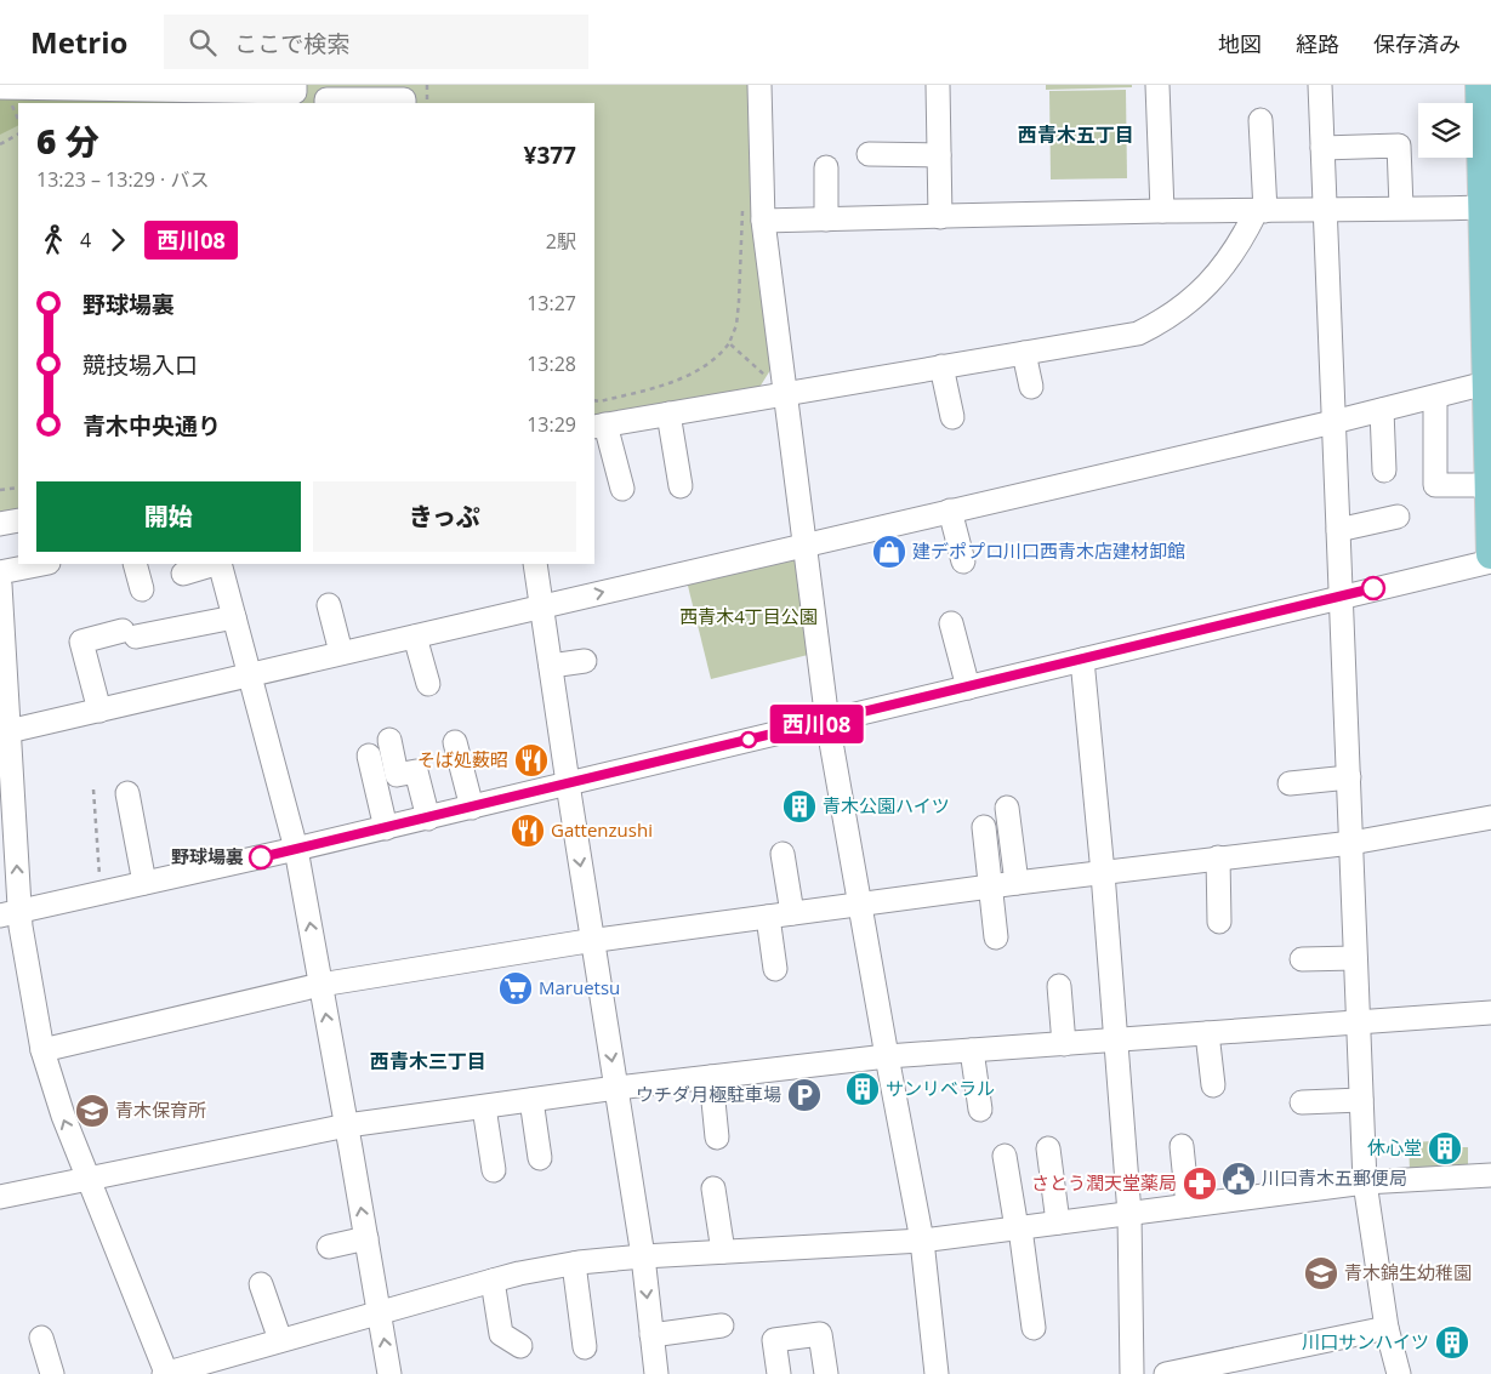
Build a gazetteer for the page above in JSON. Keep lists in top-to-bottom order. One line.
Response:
{"districts":["西青木五丁目","西青木三丁目"],"parks":["西青木4丁目公園"],"places":{"shop":["建デポプロ川口西青木店建材卸館"],"restaurant":["そば処薮昭","Gattenzushi"],"building":["青木公園ハイツ","サンリベラル","休心堂","川口サンハイツ"],"other":["野球場裏"],"supermarket":["Maruetsu"],"parking":["ウチダ月極駐車場"],"school or university":["青木保育所","青木錦生幼稚園"],"public building":["川口青木五郵便局"],"pharmacy":["さとう潤天堂薬局"]},"lines":["bus line 西川08"],"page":{"header":"Metrio","search":"ここで検索","nav":["地図","経路","保存済み"],"on_map":"西川08","heading":["6 分","13:23 – 13:29 · バス","¥377"],"legs":["4","西川08","2駅"],"list":[{"name":"野球場裏","value":"13:27"},{"name":"競技場入口","value":"13:28"},{"name":"青木中央通り","value":"13:29"}],"buttons":["開始","きっぷ"]}}
